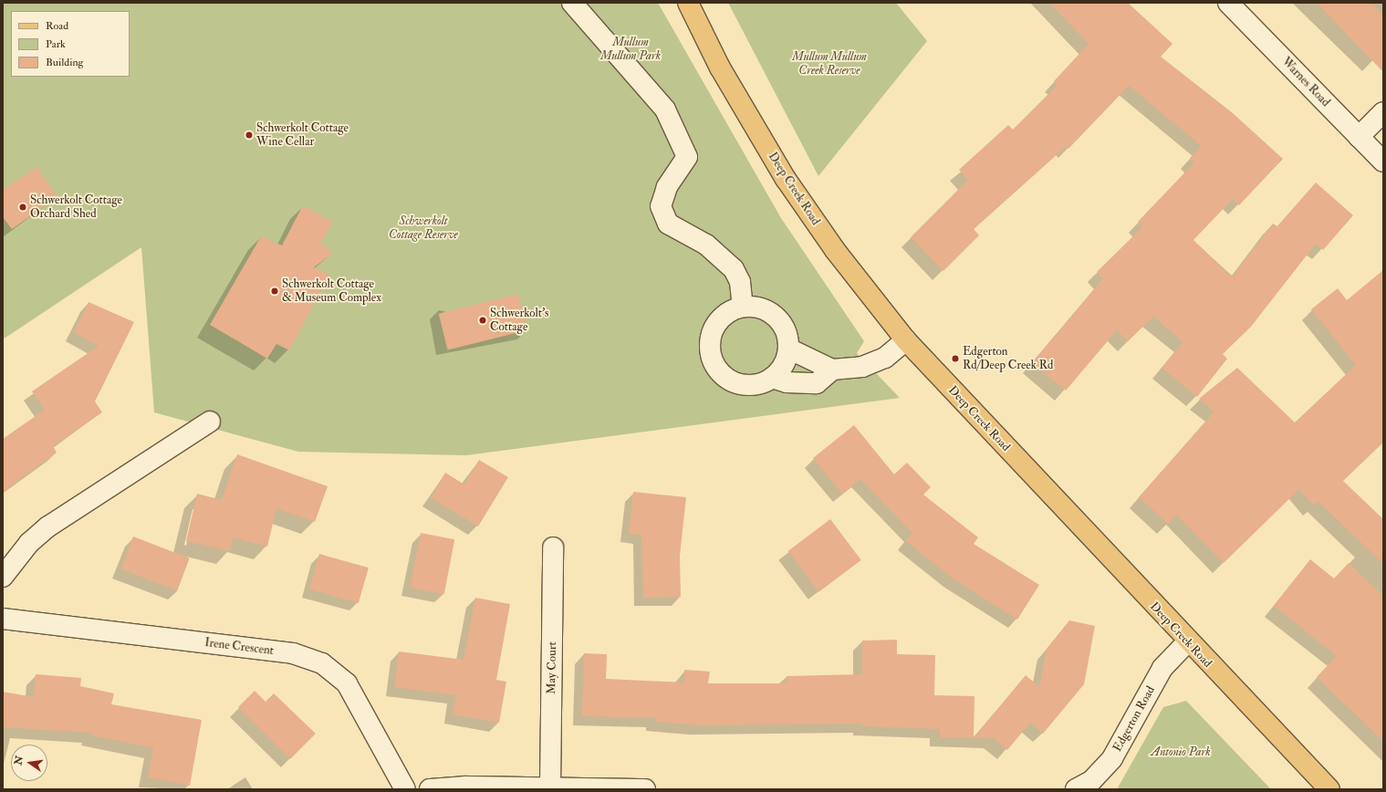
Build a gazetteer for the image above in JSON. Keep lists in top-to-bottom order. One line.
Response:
{"streets":{"main road":["Deep Creek Road"],"street":["Warnes Road","Irene Crescent","May Court","Edgerton Road"]},"crossings":[["Deep Creek Road","Edgerton Road"]],"parks":["Mullum Mullum Park","Mullum Mullum Creek Reserve","Schwerkolt Cottage Reserve","Antonio Park"],"places":["Schwerkolt Cottage Wine Cellar","Schwerkolt Cottage Orchard Shed","Schwerkolt Cottage & Museum Complex","Schwerkolt's Cottage","Edgerton Rd/Deep Creek Rd"],"legend":["Road","Park","Building"],"north":"left"}
